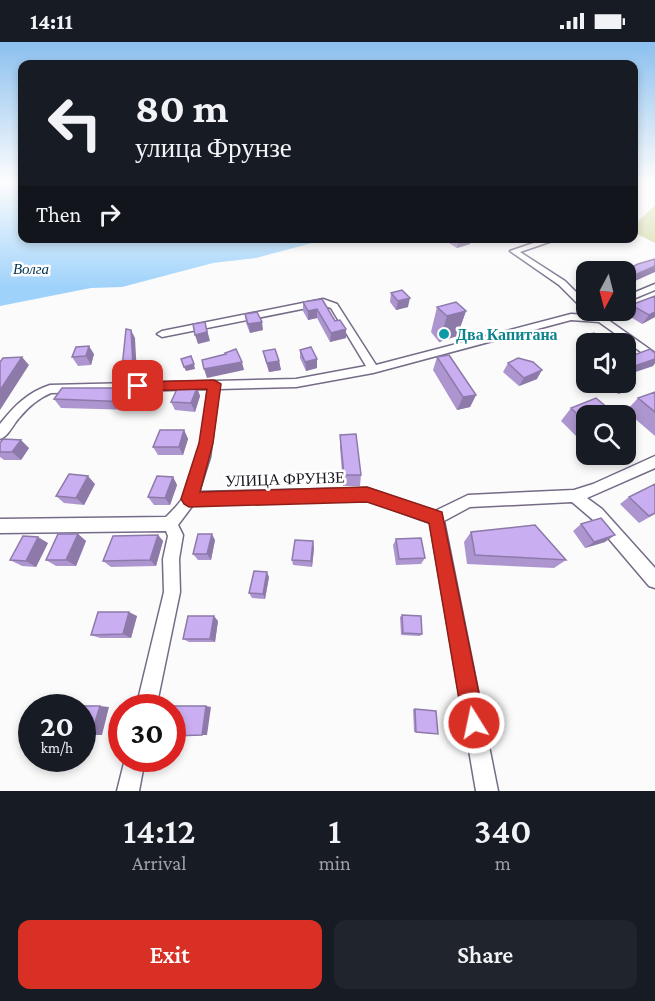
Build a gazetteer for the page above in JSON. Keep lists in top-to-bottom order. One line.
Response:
{"streets":{"street":["УЛИЦА ФРУНЗЕ"]},"water":["Волга"],"places":["Два Капитана"],"north":"bottom","page":{"status":"14:11","turn":["80 m","улица Фрунзе"],"then":"Then","speed":"20 km/h","limit":"30","eta":["14:12","Arrival","1","min","340","m"],"buttons":["Exit","Share"]}}
